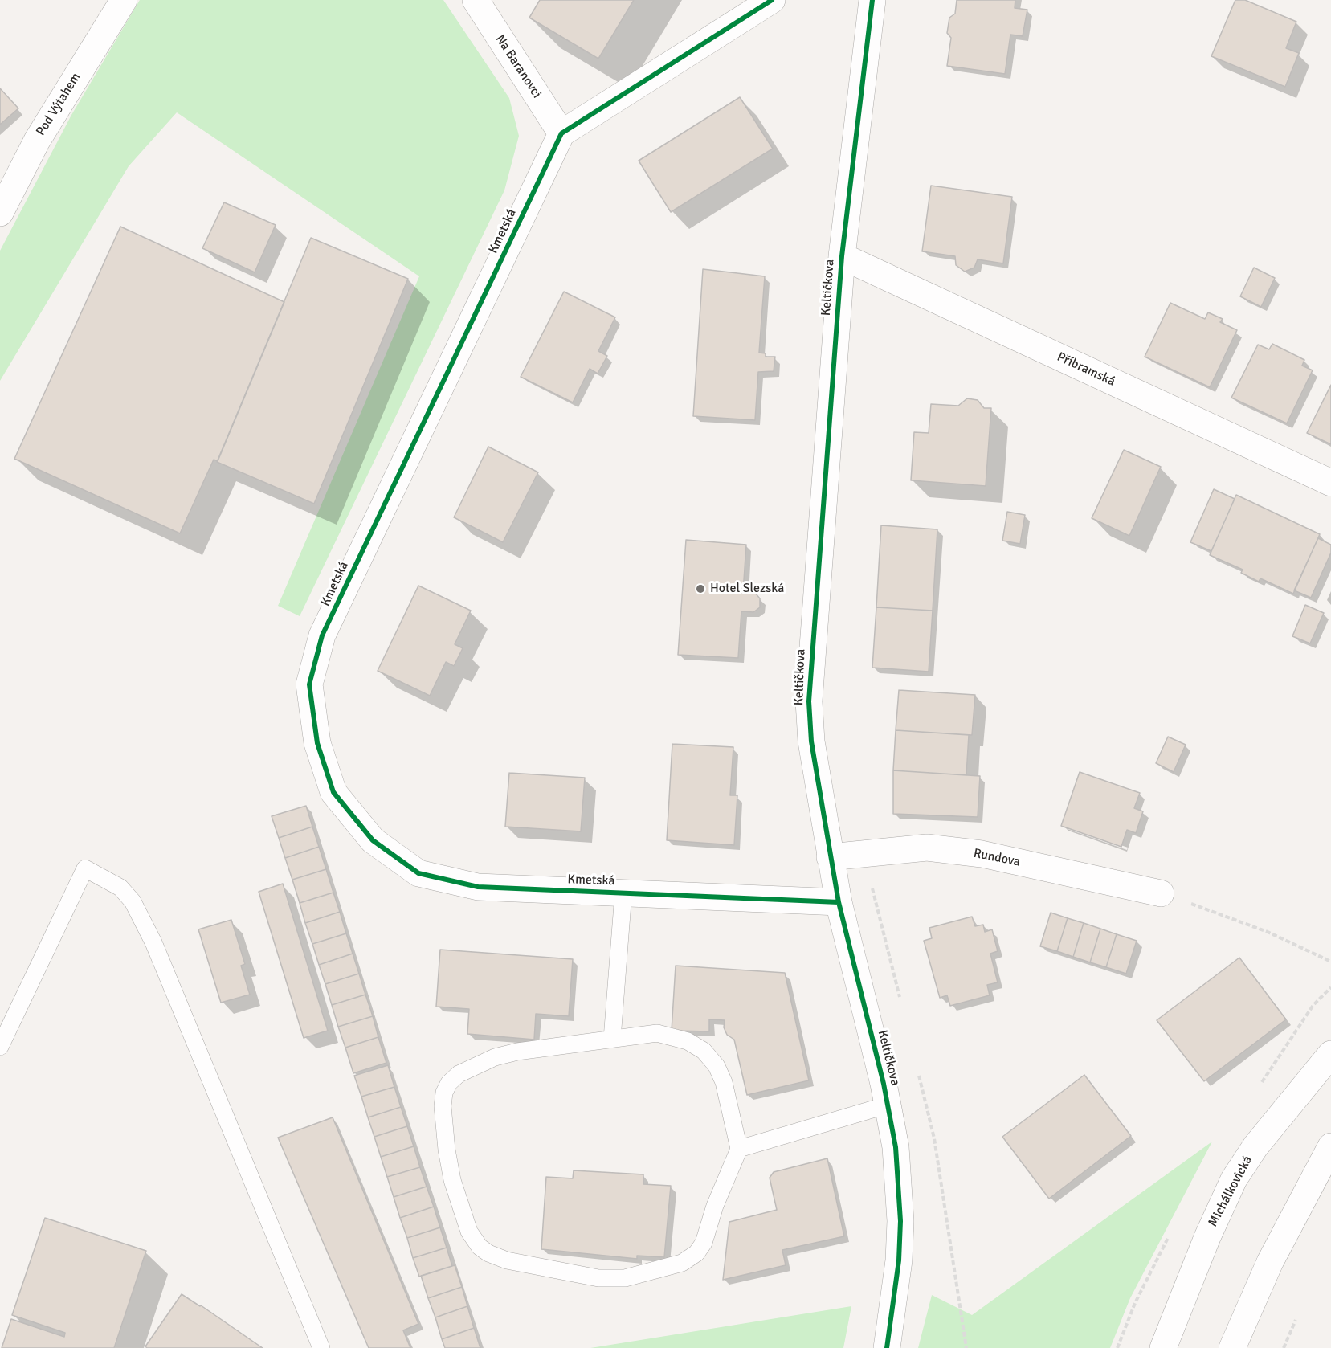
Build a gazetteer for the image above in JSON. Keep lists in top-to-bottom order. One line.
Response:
{"streets":{"street":["Na Baranovci","Pod Výtahem","Kmetská","Keltičkova","Příbramská","Rundova","Michálkovická"]},"crossings":[["Na Baranovci","Kmetská"],["Kmetská","Keltičkova"],["Keltičkova","Příbramská"],["Keltičkova","Rundova"]],"places":["Hotel Slezská"]}
